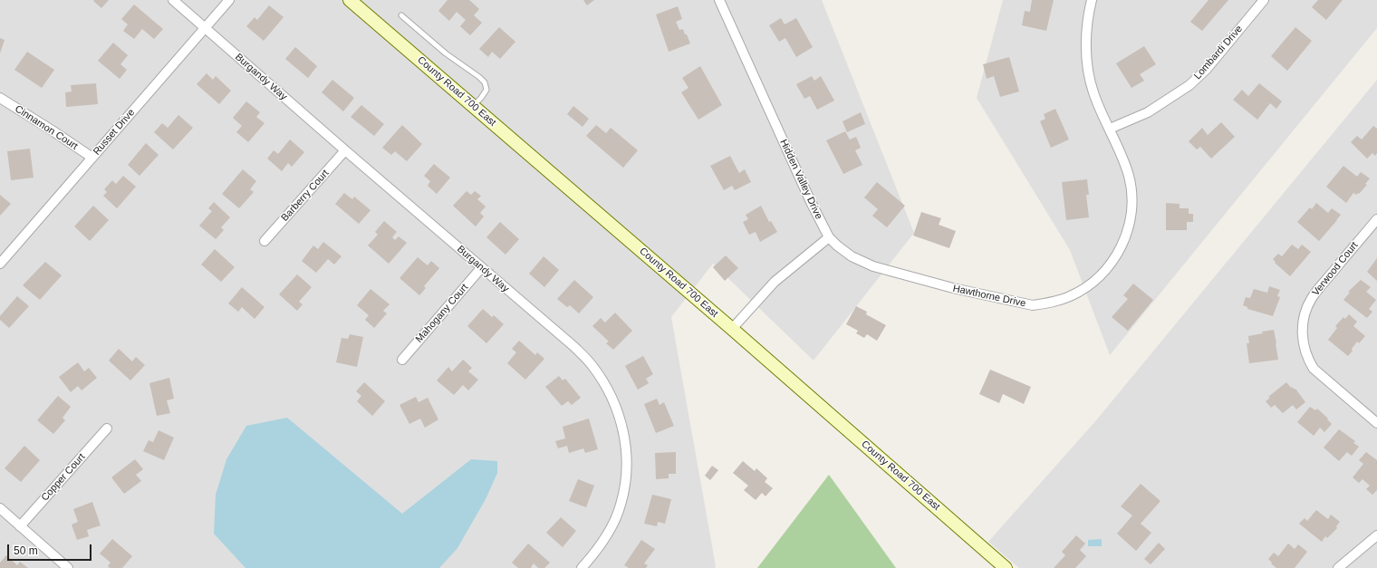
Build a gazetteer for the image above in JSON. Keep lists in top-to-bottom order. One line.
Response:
{"streets":{"main road":["County Road 700 East"],"street":["Lombardi Drive","Burgandy Way","Cinnamon Court","Russet Drive","Hidden Valley Drive","Barberry Court","Verwood Court","Hawthorne Drive","Mahogany Court","Copper Court"]},"crossings":[["Lombardi Drive","Hawthorne Drive"],["Burgandy Way","Russet Drive"],["Burgandy Way","Barberry Court"],["Burgandy Way","Mahogany Court"],["Cinnamon Court","Russet Drive"],["Hidden Valley Drive","Hawthorne Drive"]],"scale_bar":"50 m"}
